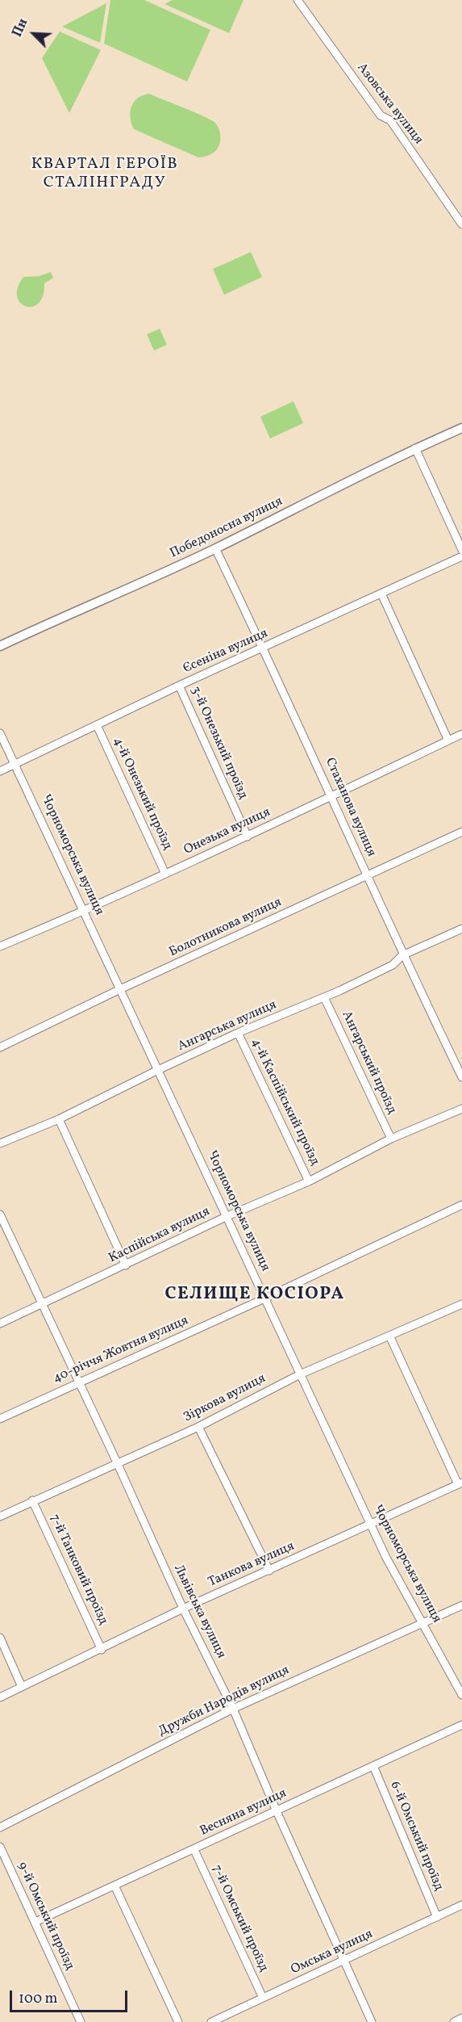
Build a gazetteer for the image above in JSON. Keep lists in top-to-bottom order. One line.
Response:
{"streets":{"street":["Азовська вулиця","Победоносна вулиця","Єсеніна вулиця","3-й Онезький проїзд","4-й Онезький проїзд","Стаханова вулиця","Онезька вулиця","Чорноморська вулиця","Болотникова вулиця","Ангарська вулиця","Ангарський проїзд","4-й Каспійський проїзд","Каспійська вулиця","40-річчя Жовтня вулиця","Зіркова вулиця","Танкова вулиця","7-й Танковий проїзд","Львівська вулиця","Дружби Народів вулиця","Весняна вулиця","6-й Омський проїзд","9-й Омський проїзд","7-й Омський проїзд","Омська вулиця"]},"crossings":[["Победоносна вулиця","Стаханова вулиця"],["Єсеніна вулиця","3-й Онезький проїзд"],["Єсеніна вулиця","4-й Онезький проїзд"],["Єсеніна вулиця","Стаханова вулиця"],["Єсеніна вулиця","Чорноморська вулиця"],["3-й Онезький проїзд","Онезька вулиця"],["4-й Онезький проїзд","Онезька вулиця"],["Стаханова вулиця","Онезька вулиця"],["Стаханова вулиця","Болотникова вулиця"],["Стаханова вулиця","Ангарська вулиця"],["Онезька вулиця","Чорноморська вулиця"],["Чорноморська вулиця","Болотникова вулиця"],["Чорноморська вулиця","Ангарська вулиця"],["Чорноморська вулиця","Каспійська вулиця"],["Чорноморська вулиця","40-річчя Жовтня вулиця"],["Чорноморська вулиця","Зіркова вулиця"],["Чорноморська вулиця","Танкова вулиця"],["Чорноморська вулиця","Дружби Народів вулиця"],["Ангарська вулиця","Ангарський проїзд"],["Ангарська вулиця","4-й Каспійський проїзд"],["Ангарський проїзд","Каспійська вулиця"],["4-й Каспійський проїзд","Каспійська вулиця"],["Каспійська вулиця","Львівська вулиця"],["40-річчя Жовтня вулиця","Львівська вулиця"],["Зіркова вулиця","7-й Танковий проїзд"],["Зіркова вулиця","Львівська вулиця"],["Танкова вулиця","7-й Танковий проїзд"],["Танкова вулиця","Львівська вулиця"],["Львівська вулиця","Дружби Народів вулиця"],["Львівська вулиця","Весняна вулиця"],["Львівська вулиця","Омська вулиця"],["Весняна вулиця","6-й Омський проїзд"],["Весняна вулиця","9-й Омський проїзд"],["Весняна вулиця","7-й Омський проїзд"],["6-й Омський проїзд","Омська вулиця"],["7-й Омський проїзд","Омська вулиця"]],"districts":["КВАРТАЛ ГЕРОЇВ СТАЛІНГРАДУ","СЕЛИЩЕ КОСІОРА"],"scale_bar":"100 m","north":"top left"}
